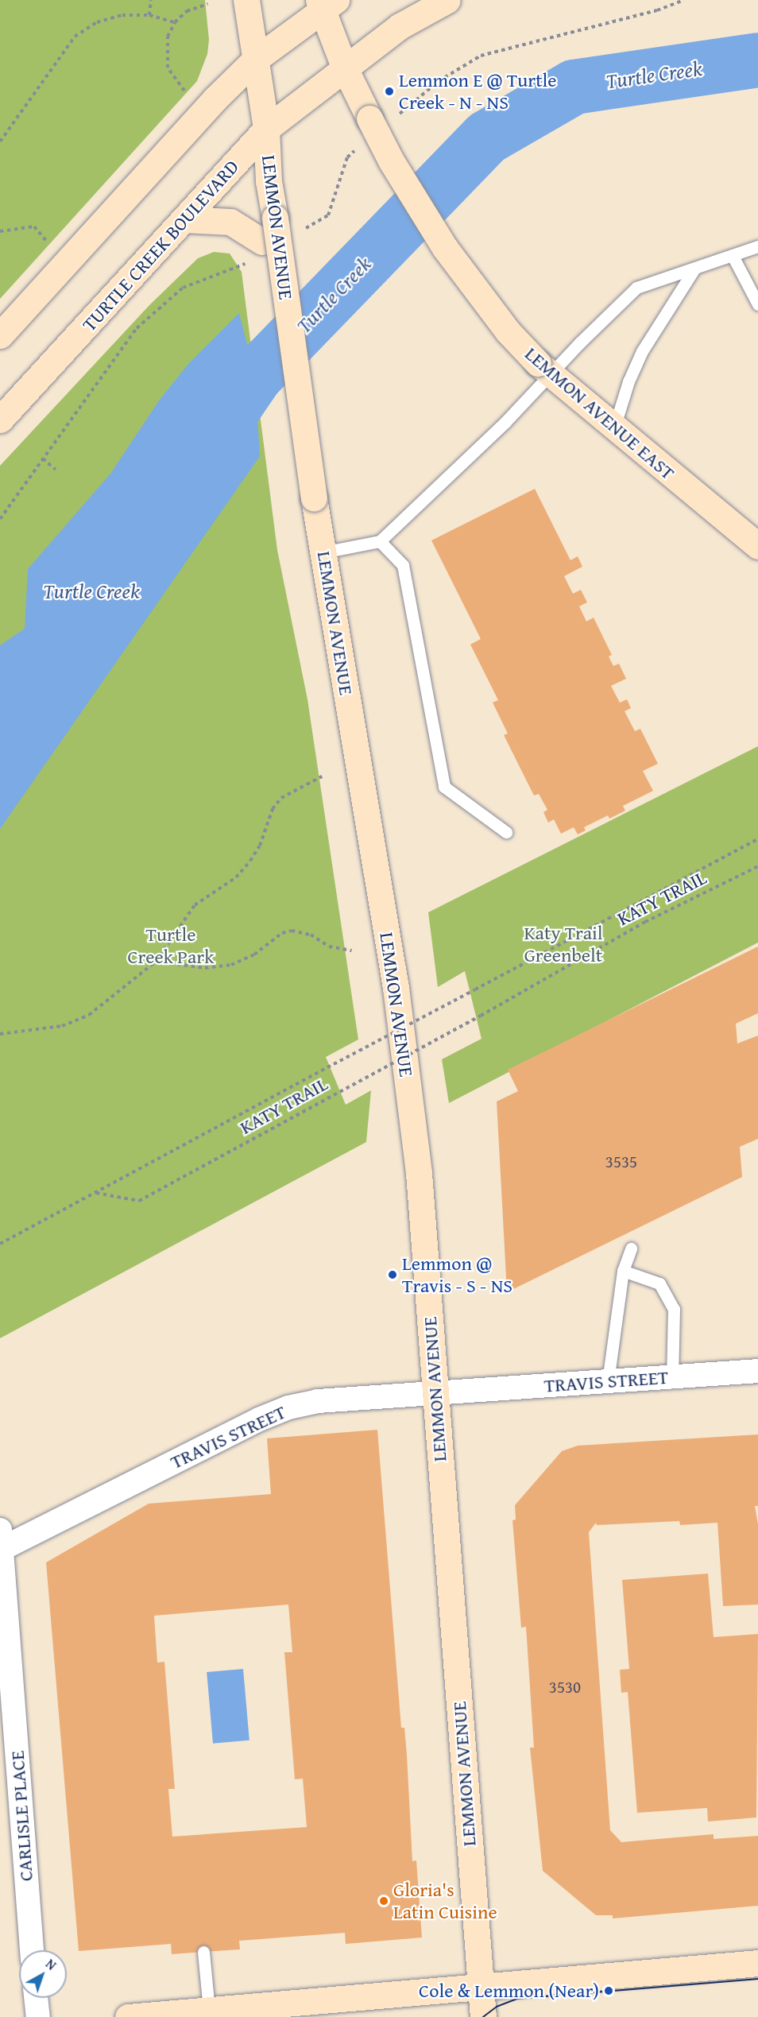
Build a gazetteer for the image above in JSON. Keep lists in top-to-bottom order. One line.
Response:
{"streets":{"main road":["LEMMON AVENUE","TURTLE CREEK BOULEVARD","LEMMON AVENUE EAST"],"street":["TRAVIS STREET","CARLISLE PLACE"],"path":["KATY TRAIL"]},"crossings":[["LEMMON AVENUE","TURTLE CREEK BOULEVARD"],["LEMMON AVENUE","TRAVIS STREET"],["TRAVIS STREET","CARLISLE PLACE"]],"water":["Turtle Creek"],"parks":["Katy Trail Greenbelt","Turtle Creek Park"],"places":["Lemmon E @ Turtle Creek - N - NS","Lemmon @ Travis - S - NS","Gloria's Latin Cuisine","Cole & Lemmon (Near)"],"house_numbers":["3535","3530"],"north":"top right"}
